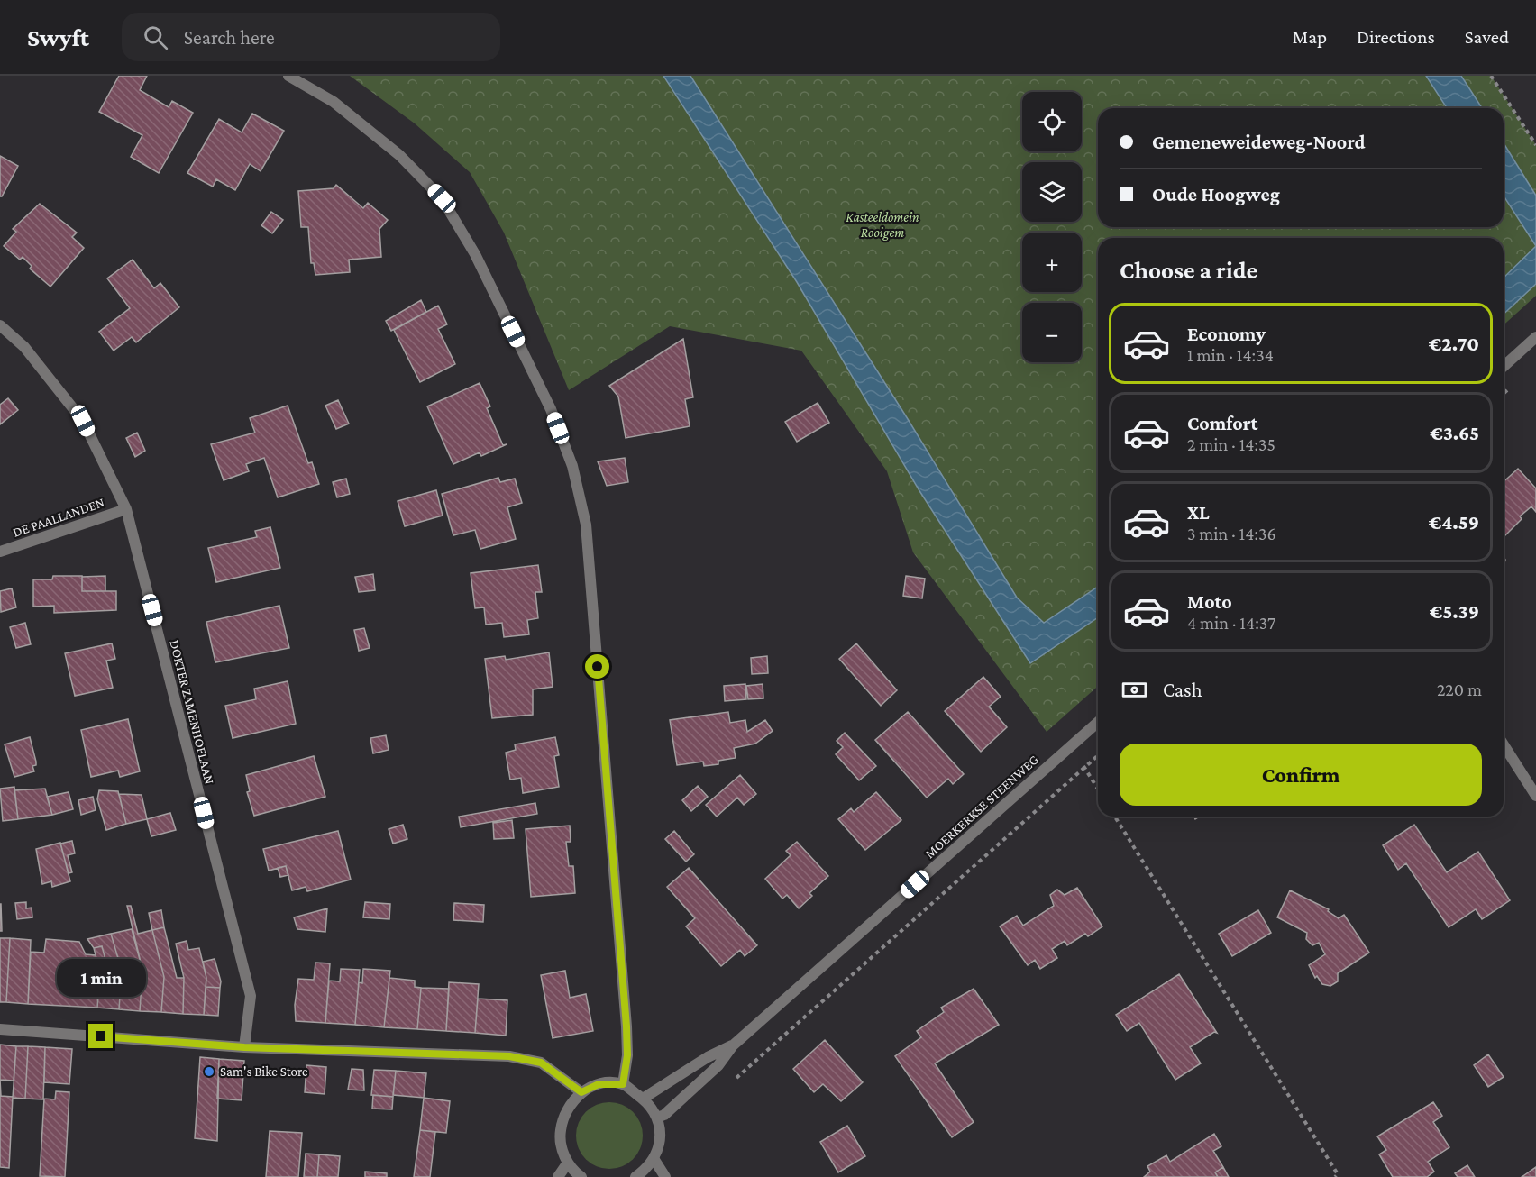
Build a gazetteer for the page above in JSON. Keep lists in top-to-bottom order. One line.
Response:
{"streets":{"street":["DE PAALLANDEN","DOKTER ZAMENHOFLAAN","MOERKERKSE STEENWEG"]},"crossings":[["DE PAALLANDEN","DOKTER ZAMENHOFLAAN"]],"parks":["Kasteeldomein Rooigem"],"places":["Sam's Bike Store"],"page":{"header":"Swyft","search":"Search here","nav":["Map","Directions","Saved"],"map_buttons":["+","−"],"banner":["Gemeneweideweg-Noord","Oude Hoogweg"],"heading":"Choose a ride","list":[{"name":"Economy","note":"1 min · 14:34","value":"€2.70"},{"name":"Comfort","note":"2 min · 14:35","value":"€3.65"},{"name":"XL","note":"3 min · 14:36","value":"€4.59"},{"name":"Moto","note":"4 min · 14:37","value":"€5.39"}],"pay":["Cash","220 m"],"buttons":"Confirm","bubble":"1 min"}}
